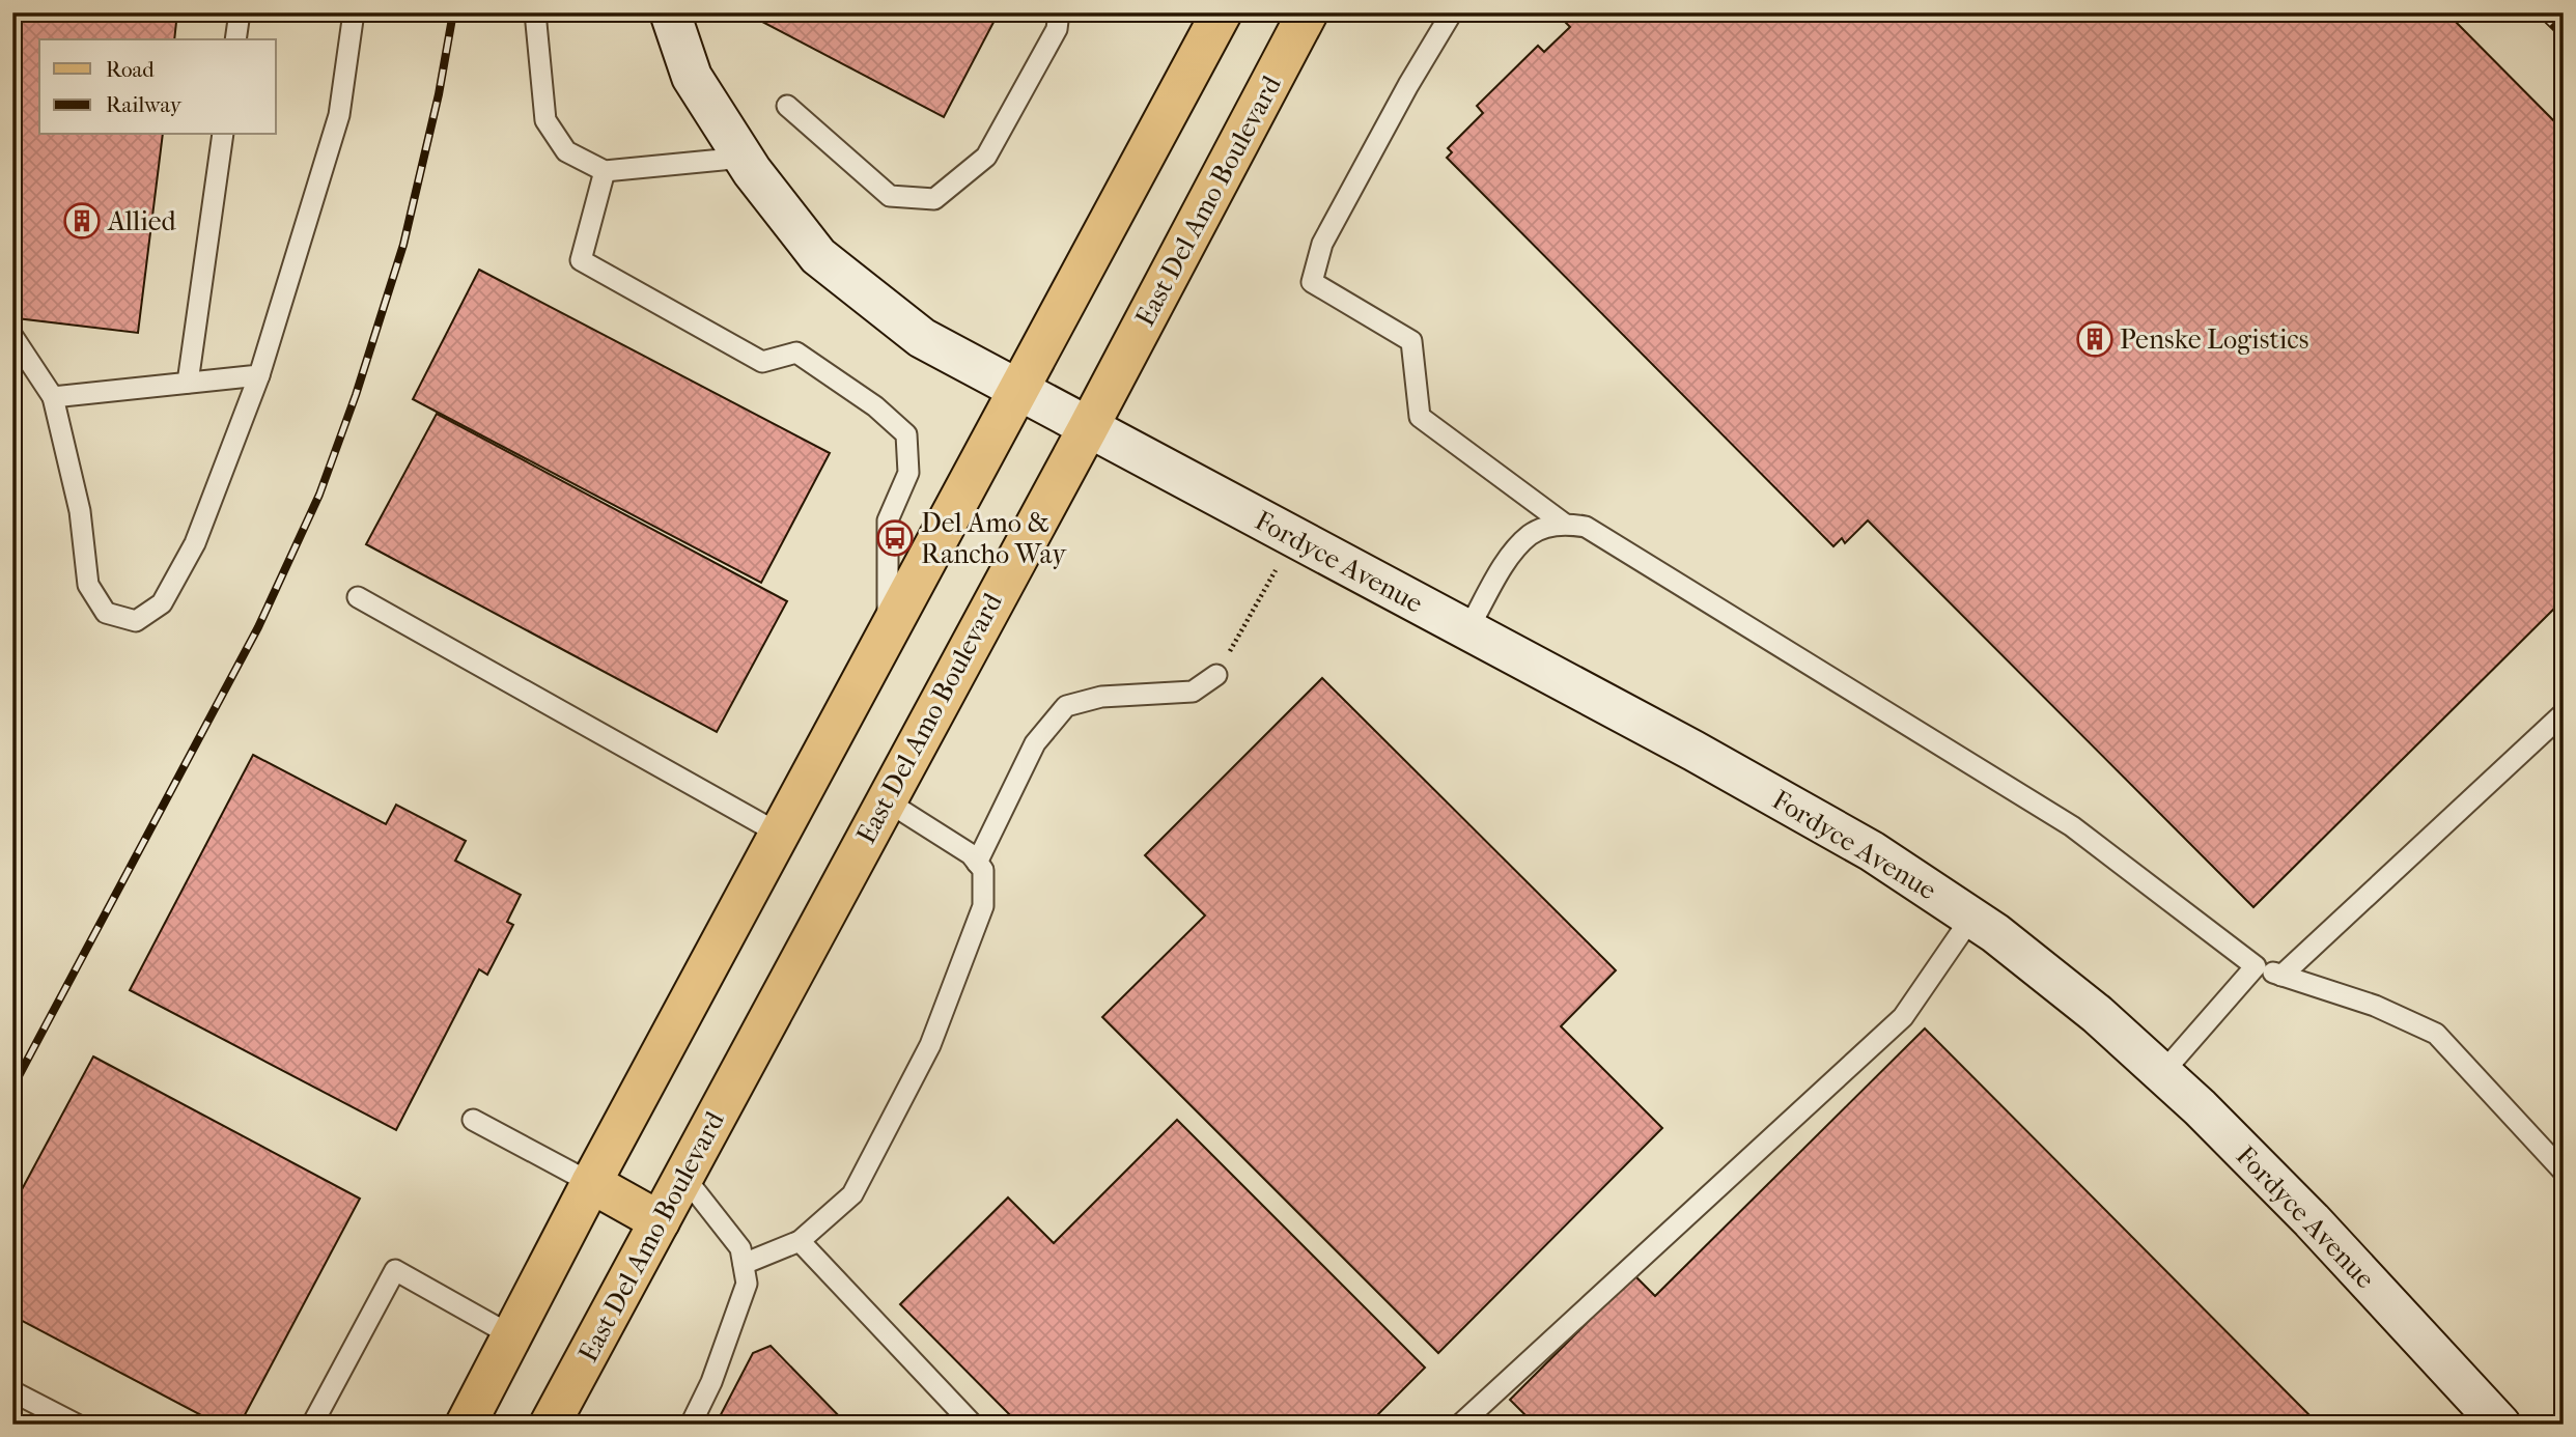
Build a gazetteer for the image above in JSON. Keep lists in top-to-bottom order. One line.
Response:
{"streets":{"main road":["East Del Amo Boulevard"],"street":["Fordyce Avenue"]},"crossings":[["East Del Amo Boulevard","Fordyce Avenue"]],"places":{"building":["Allied","Penske Logistics"],"bus stop":["Del Amo & Rancho Way"]},"legend":["Road","Railway"]}
